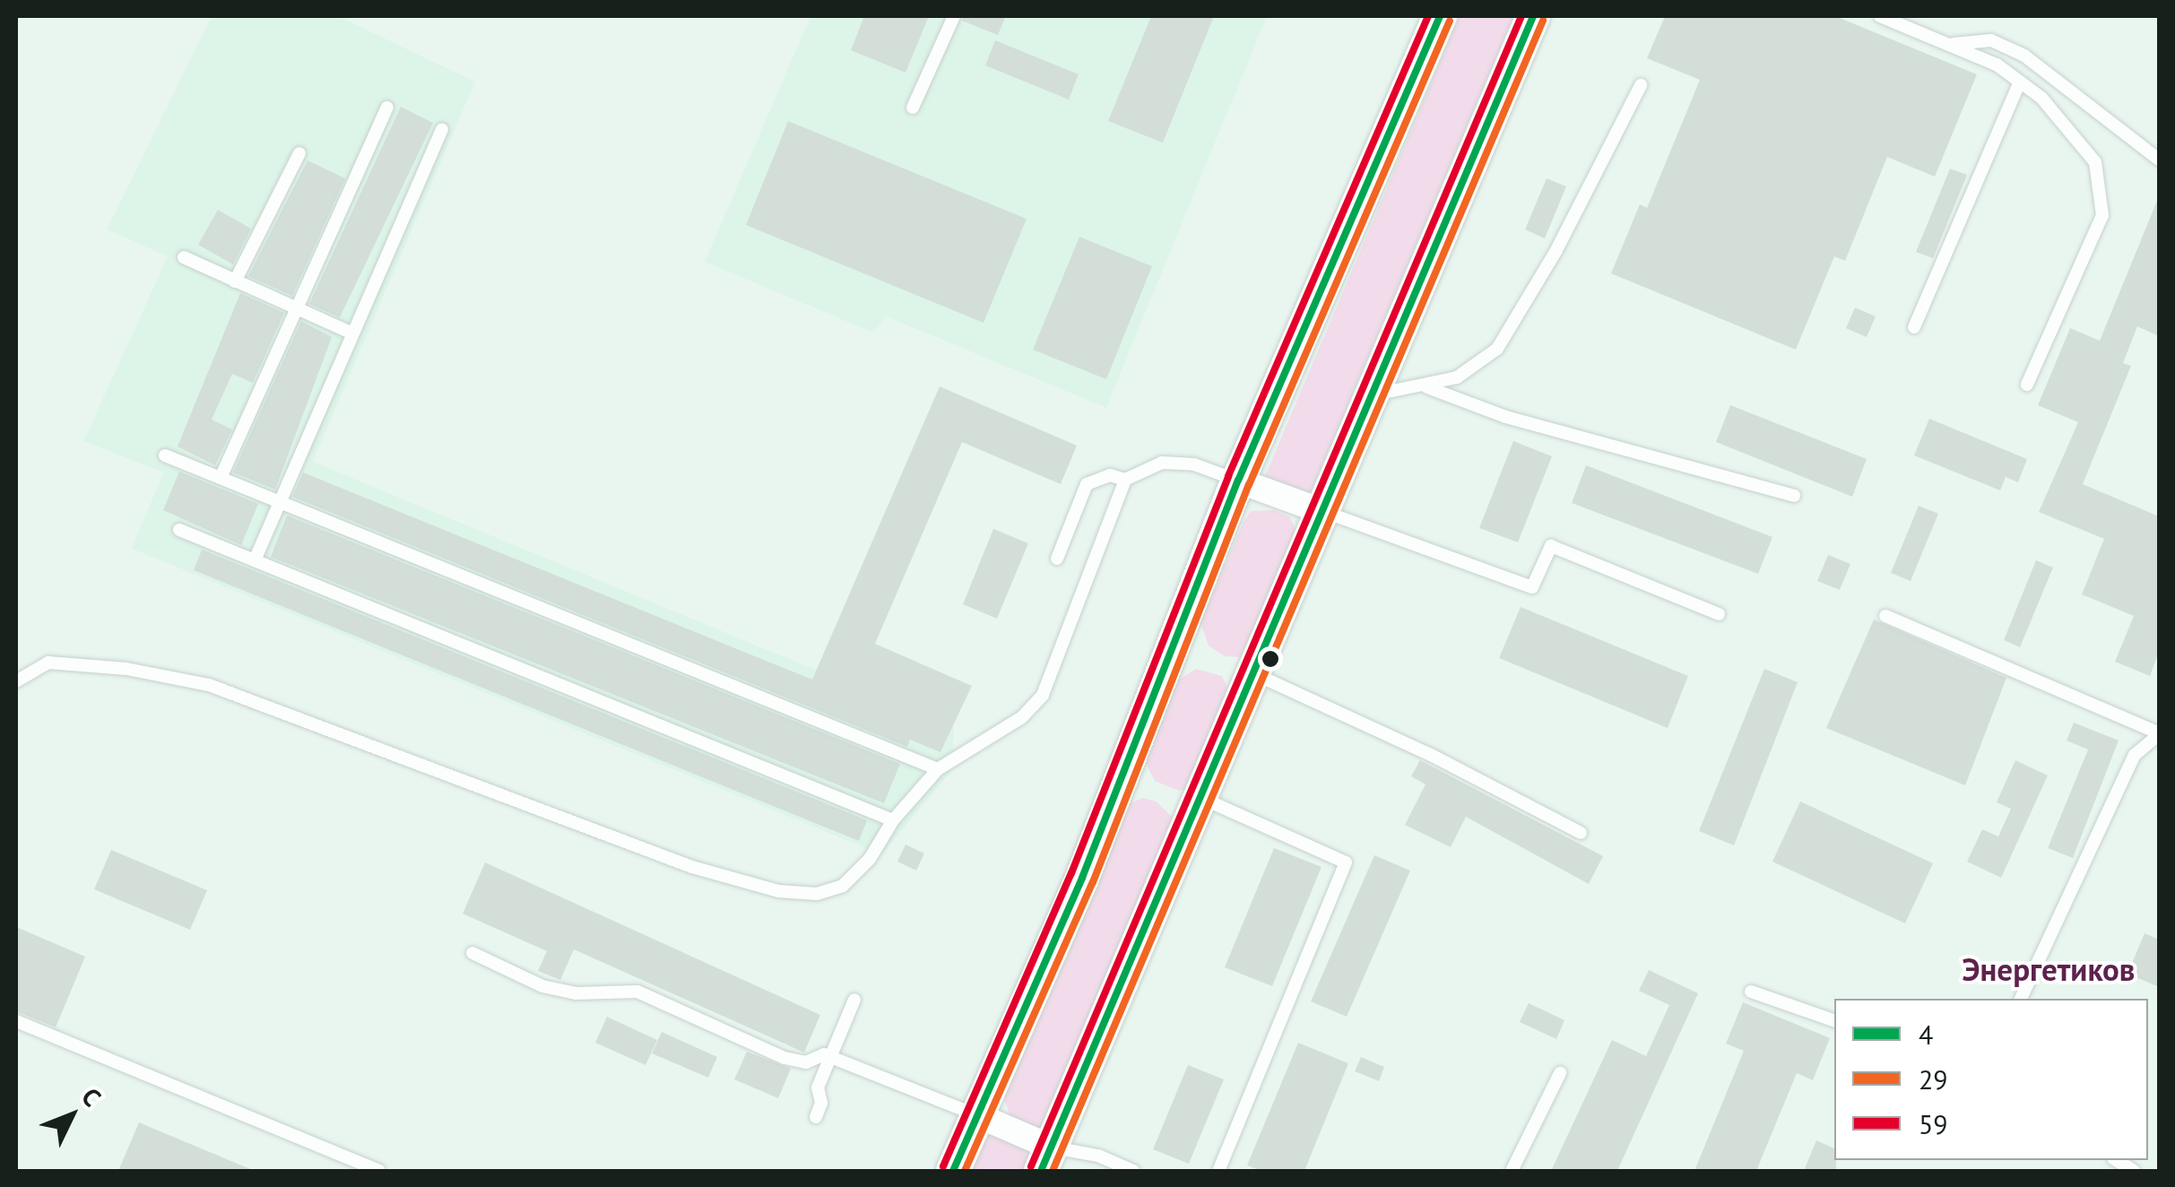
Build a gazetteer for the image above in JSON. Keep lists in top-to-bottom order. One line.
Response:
{"districts":["Энергетиков"],"lines":["transit line 4","transit line 59","transit line 29"],"legend":["4","29","59"],"north":"top right"}
